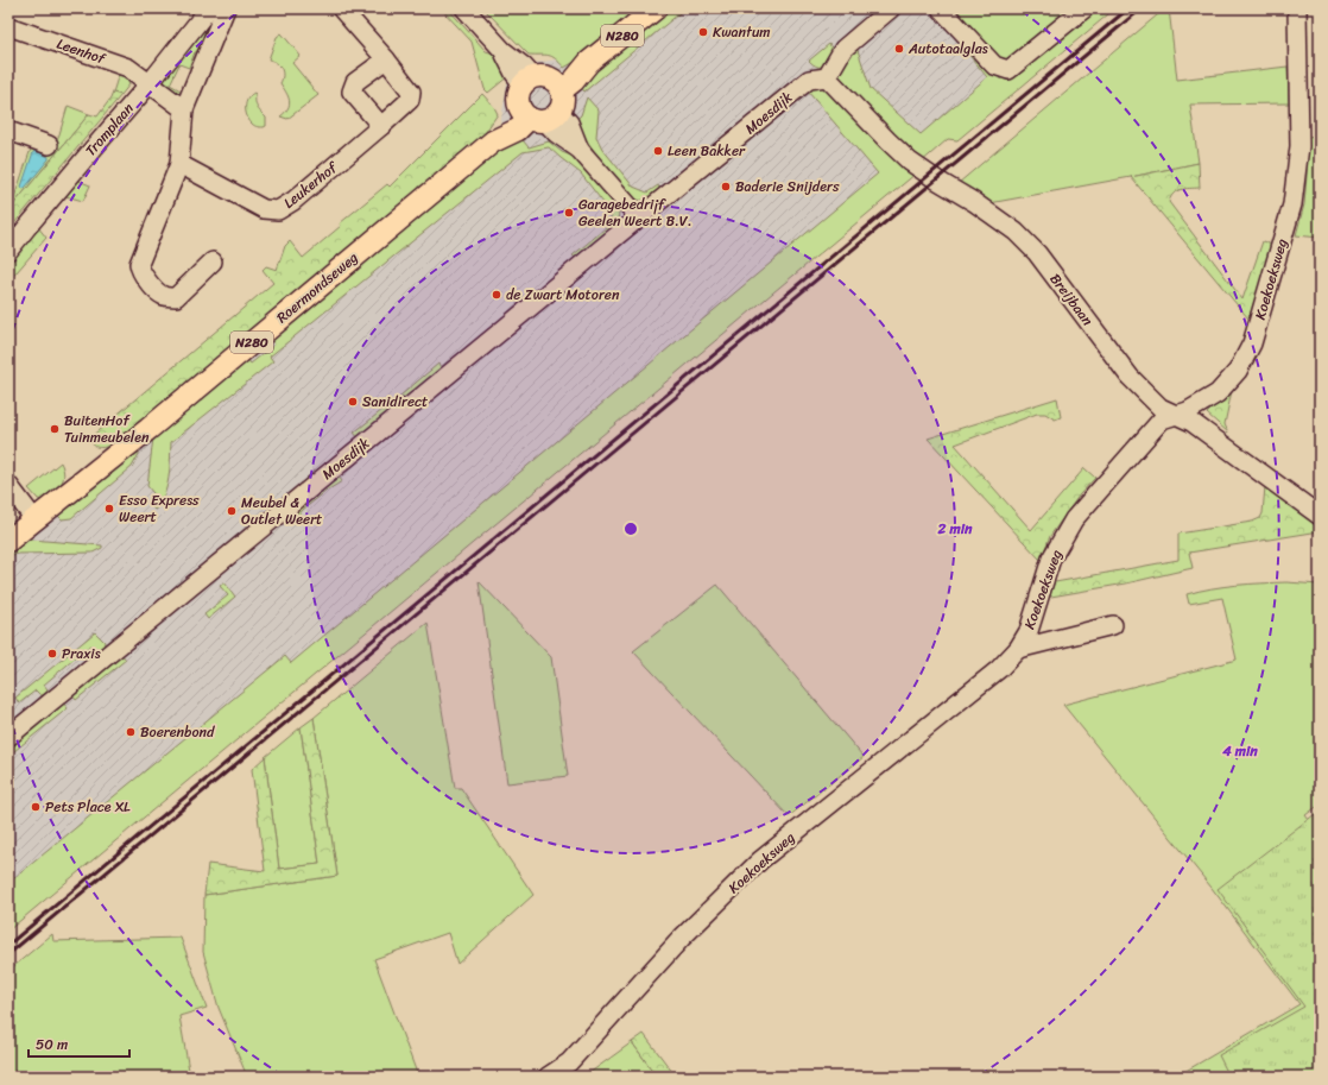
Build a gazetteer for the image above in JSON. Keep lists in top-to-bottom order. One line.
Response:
{"streets":{"main road":["N280","Roermondseweg"],"street":["Leenhof","Moesdijk","Tromplaan","Leukerhof","Koekoeksweg","Breijbaan"]},"crossings":[["Leenhof","Tromplaan"],["Moesdijk","Breijbaan"],["Koekoeksweg","Breijbaan"]],"places":["Kwantum","Autotaalglas","Leen Bakker","Baderie Snijders","Garagebedrijf Geelen Weert B.V.","de Zwart Motoren","Sanidirect","BuitenHof Tuinmeubelen","Esso Express Weert","Meubel & Outlet Weert","Praxis","Boerenbond","Pets Place XL"],"scale_bar":"50 m","rings":["2 min","4 min"]}
